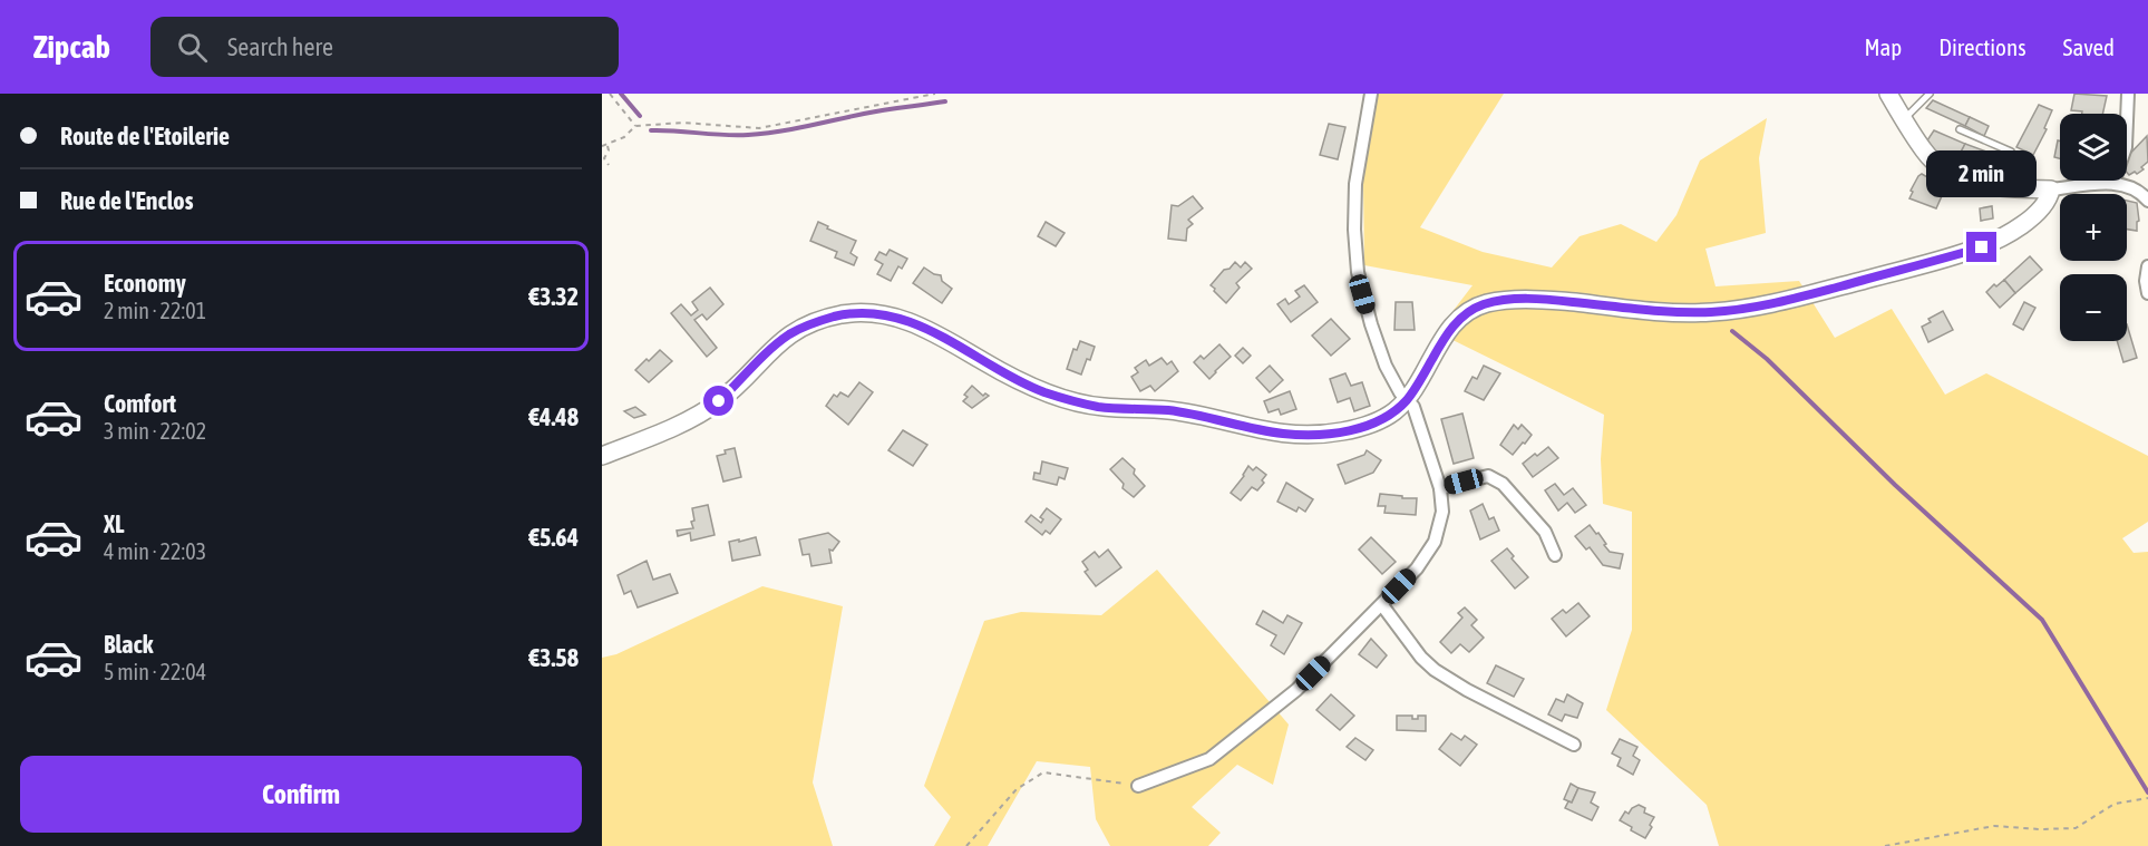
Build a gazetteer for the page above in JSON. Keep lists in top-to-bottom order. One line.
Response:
{"page":{"header":"Zipcab","search":"Search here","nav":["Map","Directions","Saved"],"banner":["Route de l'Etoilerie","Rue de l'Enclos"],"map_buttons":["+","−"],"bubble":"2 min","list":[{"name":"Economy","note":"2 min · 22:01","value":"€3.32"},{"name":"Comfort","note":"3 min · 22:02","value":"€4.48"},{"name":"XL","note":"4 min · 22:03","value":"€5.64"},{"name":"Black","note":"5 min · 22:04","value":"€3.58"}],"buttons":"Confirm"}}
